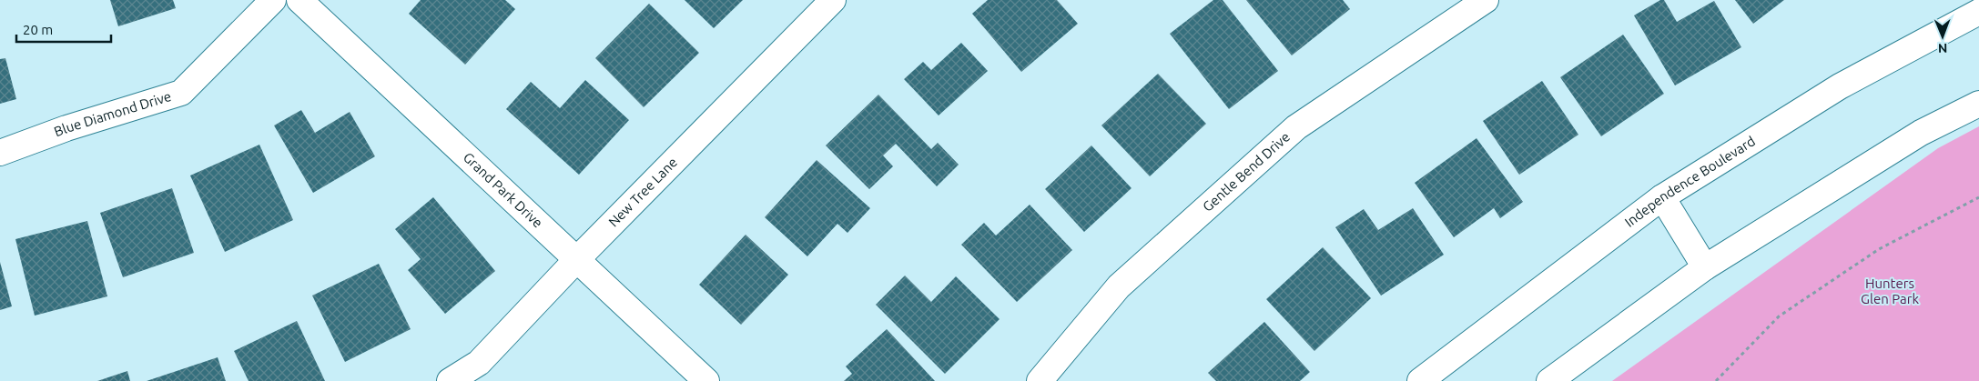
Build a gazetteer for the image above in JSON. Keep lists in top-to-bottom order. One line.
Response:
{"streets":{"street":["Blue Diamond Drive","Gentle Bend Drive","Independence Boulevard","Grand Park Drive","New Tree Lane"]},"crossings":[["Grand Park Drive","New Tree Lane"]],"parks":["Hunters Glen Park"],"scale_bar":"20 m","north":"bottom"}
